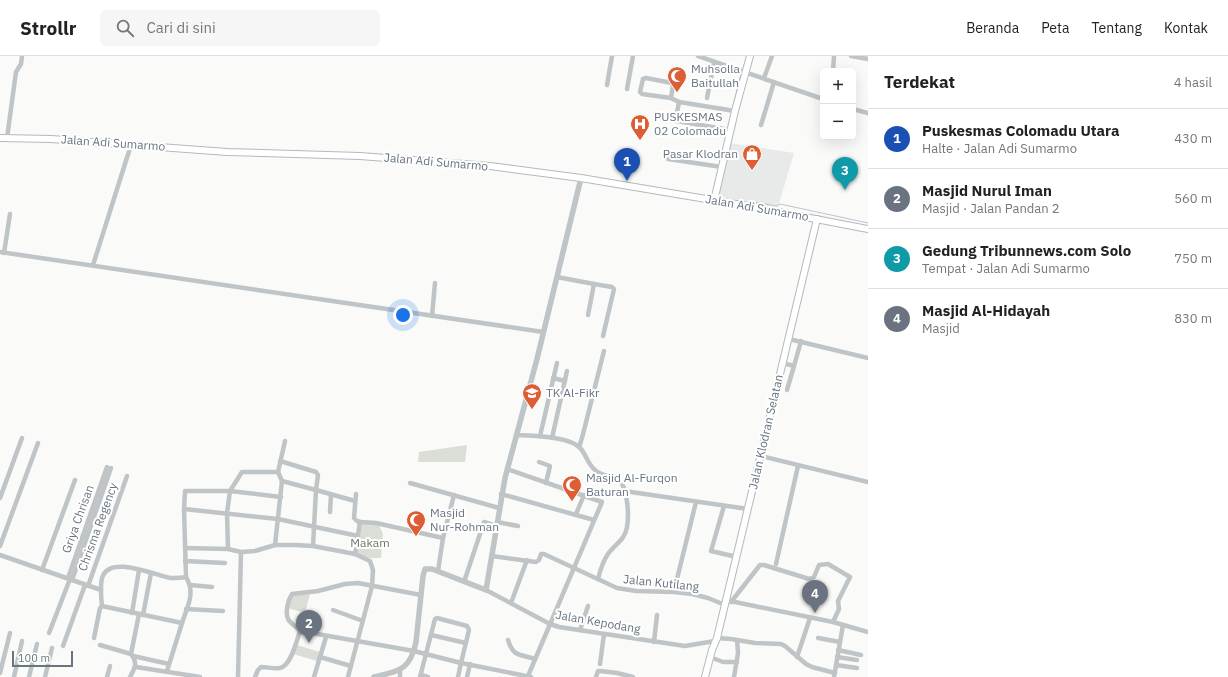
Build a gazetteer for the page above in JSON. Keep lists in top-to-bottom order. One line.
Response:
{"streets":{"main road":["Jalan Adi Sumarmo","Jalan Klodran Selatan"],"street":["Griya Chrisan","Chrisma Regency","Jalan Kutilang","Jalan Kepodang"]},"crossings":[["Jalan Adi Sumarmo","Jalan Klodran Selatan"],["Jalan Klodran Selatan","Jalan Kutilang"],["Jalan Klodran Selatan","Jalan Kepodang"]],"parks":["Makam"],"places":{"mosque":["Muhsolla Baitullah","Masjid Al-Furqon Baturan","Masjid Nur-Rohman"],"hospital":["PUSKESMAS 02 Colomadu"],"shop":["Pasar Klodran"],"school or university":["TK Al-Fikr"]},"scale_bar":"100 m","page":{"header":"Strollr","search":"Cari di sini","nav":["Beranda","Peta","Tentang","Kontak"],"heading":["Terdekat","4 hasil"],"map_buttons":["+","−"],"list":[{"mark":"1","name":"Puskesmas Colomadu Utara","note":"Halte · Jalan Adi Sumarmo","value":"430 m"},{"mark":"2","name":"Masjid Nurul Iman","note":"Masjid · Jalan Pandan 2","value":"560 m"},{"mark":"3","name":"Gedung Tribunnews.com Solo","note":"Tempat · Jalan Adi Sumarmo","value":"750 m"},{"mark":"4","name":"Masjid Al-Hidayah","note":"Masjid","value":"830 m"}],"pins":["1","3","4","2"],"scale":"100 m"}}
